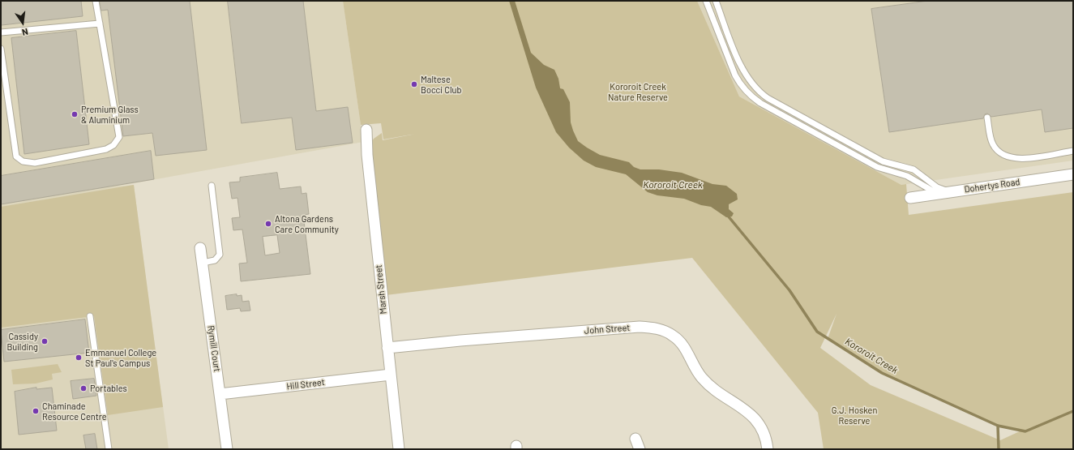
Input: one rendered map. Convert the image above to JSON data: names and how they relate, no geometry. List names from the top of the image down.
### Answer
{
  "streets": {
    "street": [
      "Dohertys Road",
      "Marsh Street",
      "John Street",
      "Rymill Court",
      "Hill Street"
    ]
  },
  "crossings": [
    ["Marsh Street", "John Street"],
    ["Marsh Street", "Hill Street"],
    ["Rymill Court", "Hill Street"]
  ],
  "water": ["Kororoit Creek"],
  "parks": ["Kororoit Creek Nature Reserve", "G.J. Hosken Reserve"],
  "places": [
    "Maltese Bocci Club",
    "Premium Glass & Aluminium",
    "Altona Gardens Care Community",
    "Cassidy Building",
    "Emmanuel College St Paul's Campus",
    "Portables",
    "Chaminade Resource Centre"
  ],
  "north": "bottom"
}
